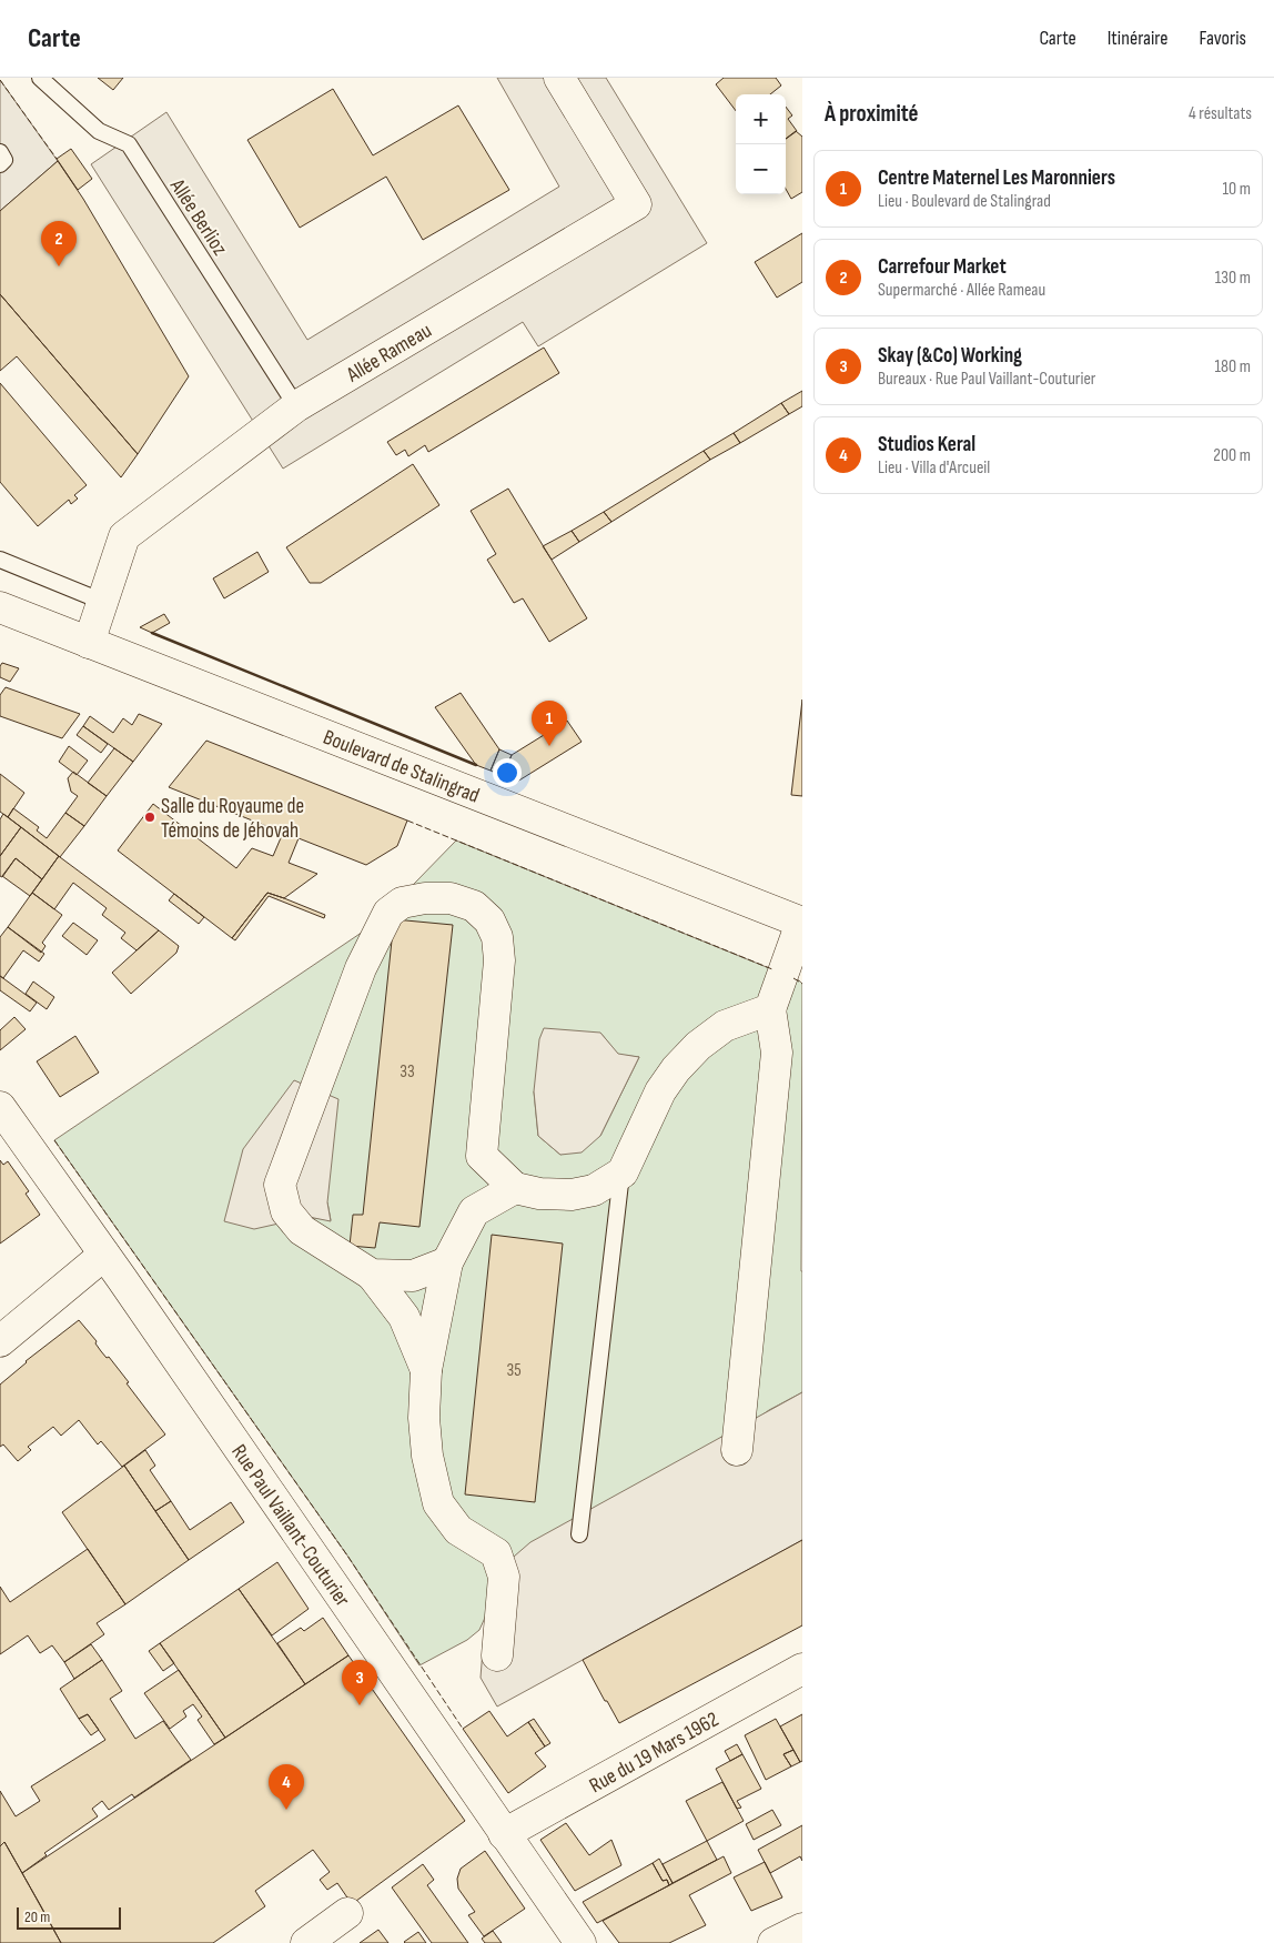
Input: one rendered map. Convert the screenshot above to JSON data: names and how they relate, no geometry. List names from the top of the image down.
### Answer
{
  "streets": {
    "street": [
      "Allée Rameau",
      "Boulevard de Stalingrad",
      "Rue Paul Vaillant-Couturier",
      "Rue du 19 Mars 1962"
    ],
    "lane": ["Allée Berlioz"]
  },
  "crossings": [
    ["Allée Berlioz", "Allée Rameau"],
    ["Allée Rameau", "Boulevard de Stalingrad"],
    ["Rue Paul Vaillant-Couturier", "Rue du 19 Mars 1962"]
  ],
  "places": ["Salle du Royaume de Témoins de Jéhovah"],
  "house_numbers": ["33", "35"],
  "scale_bar": "20 m",
  "page": {
    "header": "Carte",
    "nav": ["Carte", "Itinéraire", "Favoris"],
    "heading": ["À proximité", "4 résultats"],
    "map_buttons": ["+", "−"],
    "list": [
      {
        "mark": "1",
        "name": "Centre Maternel Les Maronniers",
        "note": "Lieu · Boulevard de Stalingrad",
        "value": "10 m"
      },
      {
        "mark": "2",
        "name": "Carrefour Market",
        "note": "Supermarché · Allée Rameau",
        "value": "130 m"
      },
      {
        "mark": "3",
        "name": "Skay (&Co) Working",
        "note": "Bureaux · Rue Paul Vaillant-Couturier",
        "value": "180 m"
      },
      {
        "mark": "4",
        "name": "Studios Keral",
        "note": "Lieu · Villa d'Arcueil",
        "value": "200 m"
      }
    ],
    "pins": [
      "2",
      "1",
      "3",
      "4"
    ],
    "scale": "20 m"
  }
}
